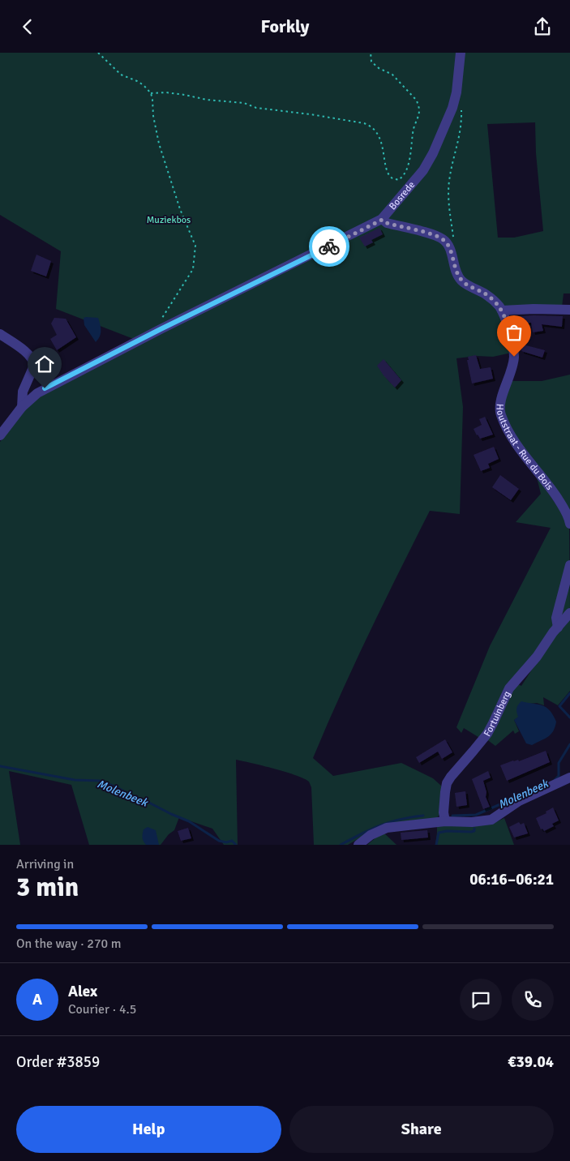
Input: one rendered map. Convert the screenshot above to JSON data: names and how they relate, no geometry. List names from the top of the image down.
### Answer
{
  "streets": {
    "street": ["Bosrede", "Houtstraat - Rue du Bois", "Fortuinberg"]
  },
  "crossings": [
    ["Bosrede", "Houtstraat - Rue du Bois"]
  ],
  "water": ["Molenbeek"],
  "parks": ["Muziekbos"],
  "page": {
    "header": "Forkly",
    "heading": ["3 min", "Arriving in", "06:16–06:21"],
    "panel": [
      "Alex",
      "Courier · 4.5",
      "Order #3859",
      "€39.04"
    ],
    "bar": "On the way · 270 m",
    "round": "A",
    "buttons": ["Help", "Share"]
  }
}
